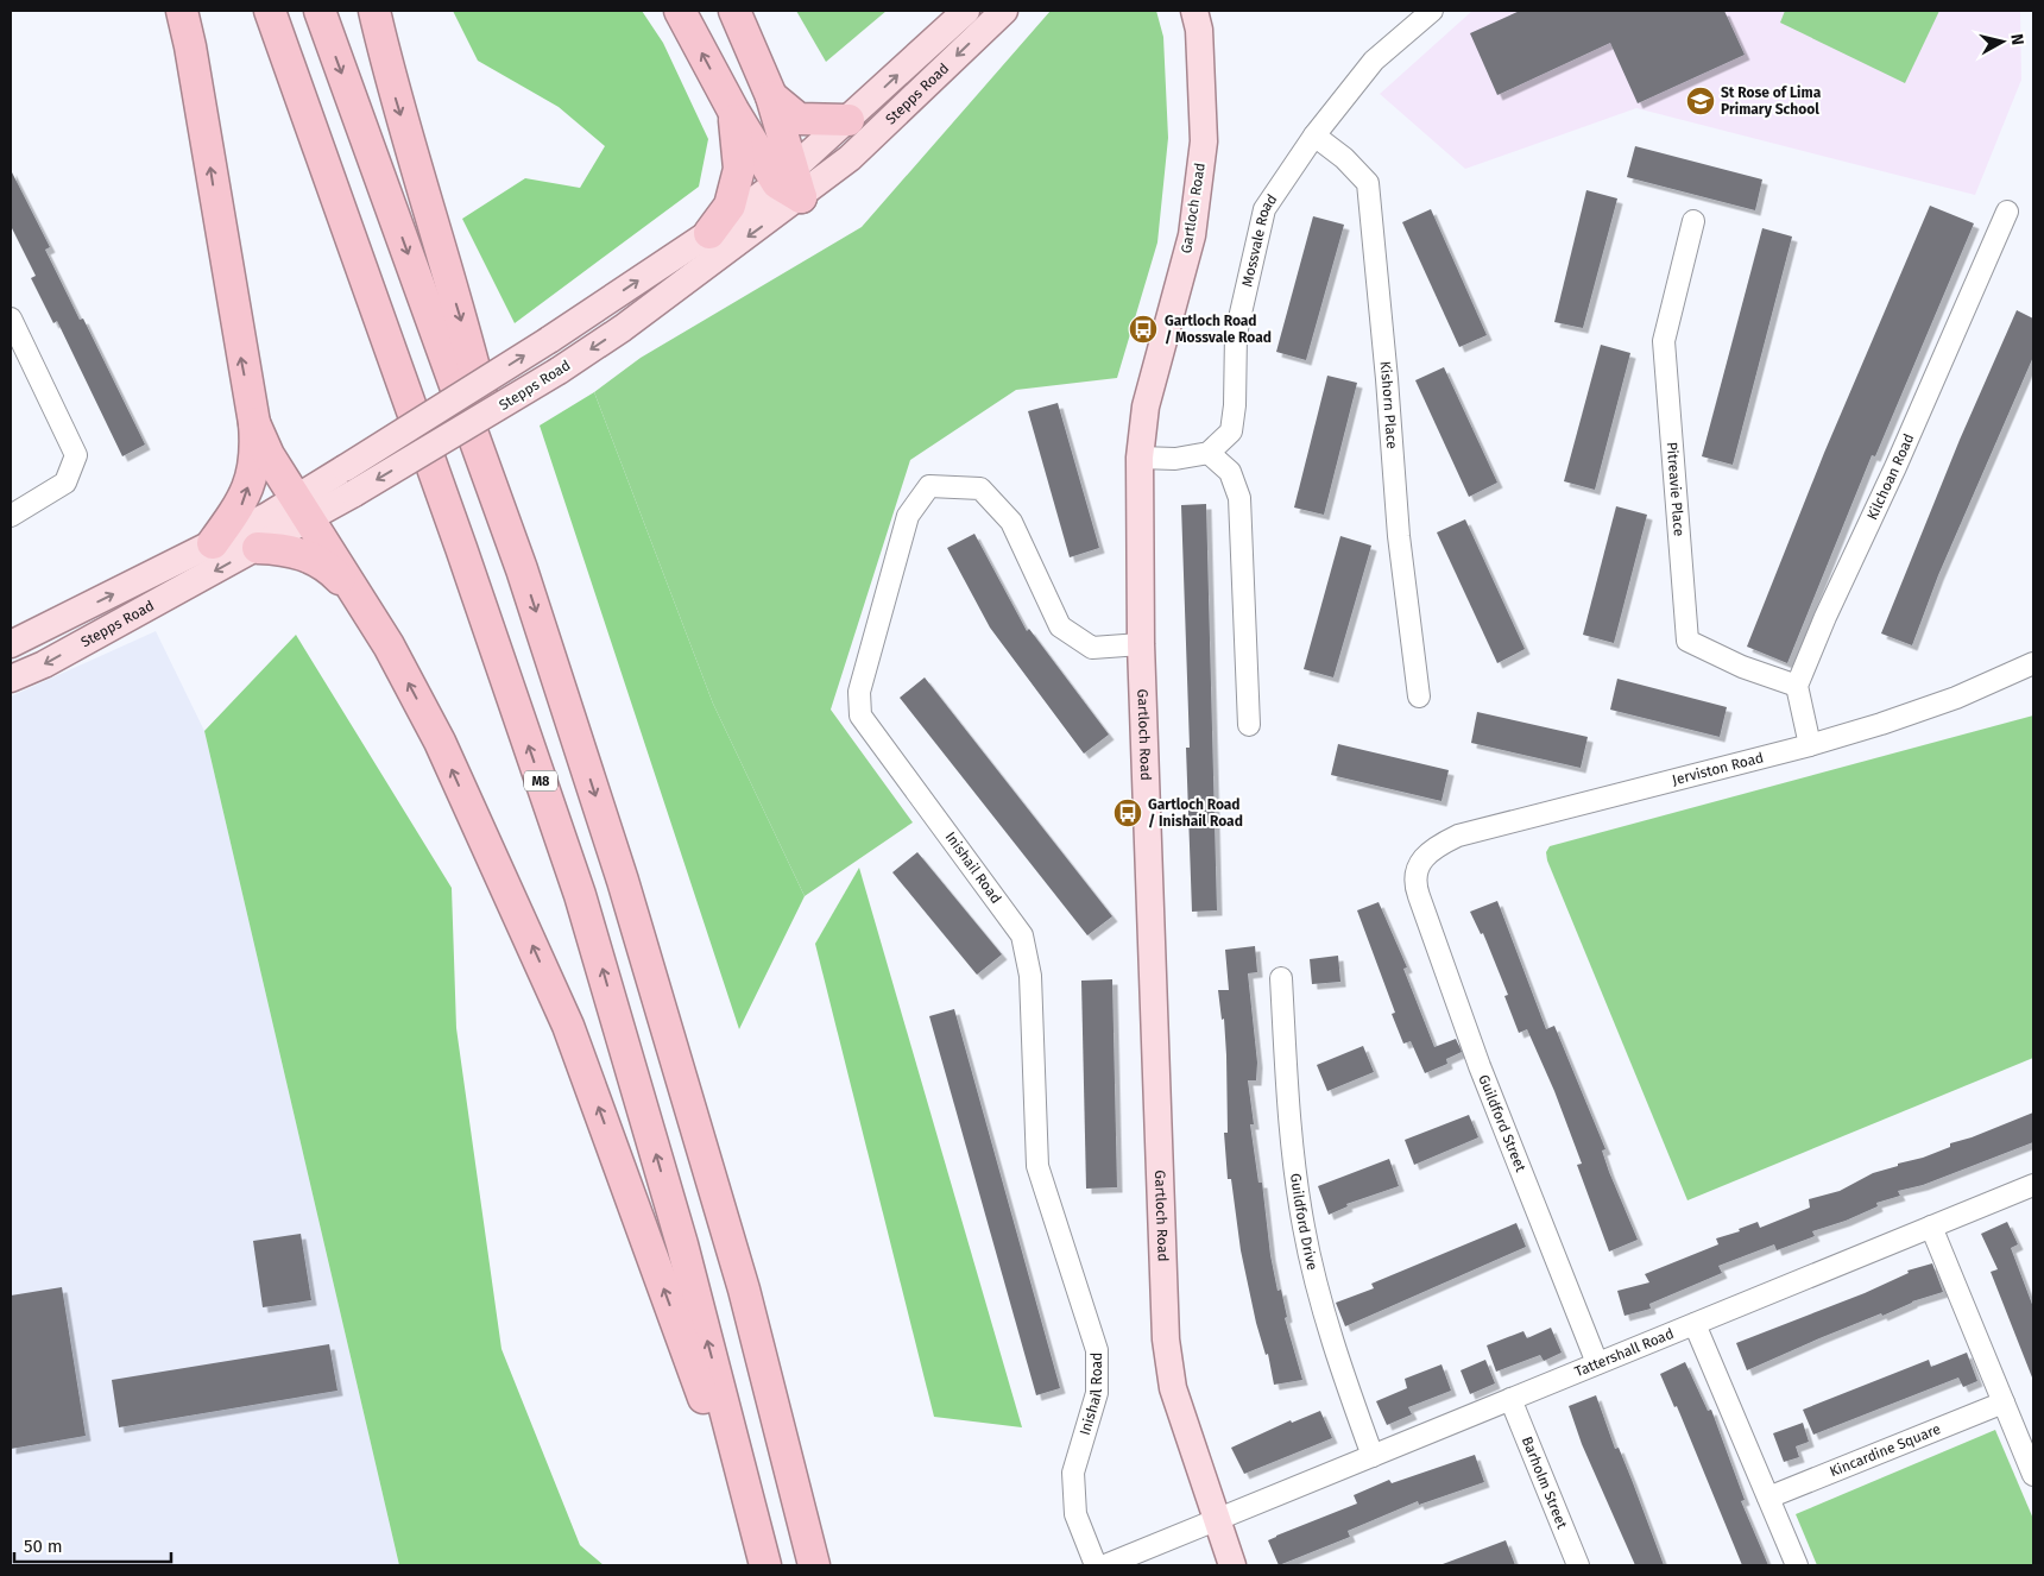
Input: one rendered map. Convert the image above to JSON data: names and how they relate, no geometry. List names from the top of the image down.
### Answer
{
  "streets": {
    "highway": ["M8"],
    "main road": ["Stepps Road", "Gartloch Road"],
    "street": [
      "Mossvale Road",
      "Kishorn Place",
      "Kilchoan Road",
      "Pitreavie Place",
      "Jerviston Road",
      "Inishail Road",
      "Guildford Street",
      "Guildford Drive",
      "Tattershall Road",
      "Kincardine Square",
      "Barholm Street"
    ]
  },
  "crossings": [
    ["Gartloch Road", "Inishail Road"],
    ["Gartloch Road", "Tattershall Road"],
    ["Mossvale Road", "Kishorn Place"],
    ["Kilchoan Road", "Pitreavie Place"],
    ["Jerviston Road", "Guildford Street"],
    ["Guildford Street", "Tattershall Road"],
    ["Guildford Drive", "Tattershall Road"],
    ["Tattershall Road", "Barholm Street"]
  ],
  "places": {
    "school or university": ["St Rose of Lima Primary School"],
    "bus stop": ["Gartloch Road / Mossvale Road", "Gartloch Road / Inishail Road"]
  },
  "scale_bar": "50 m",
  "north": "right"
}
